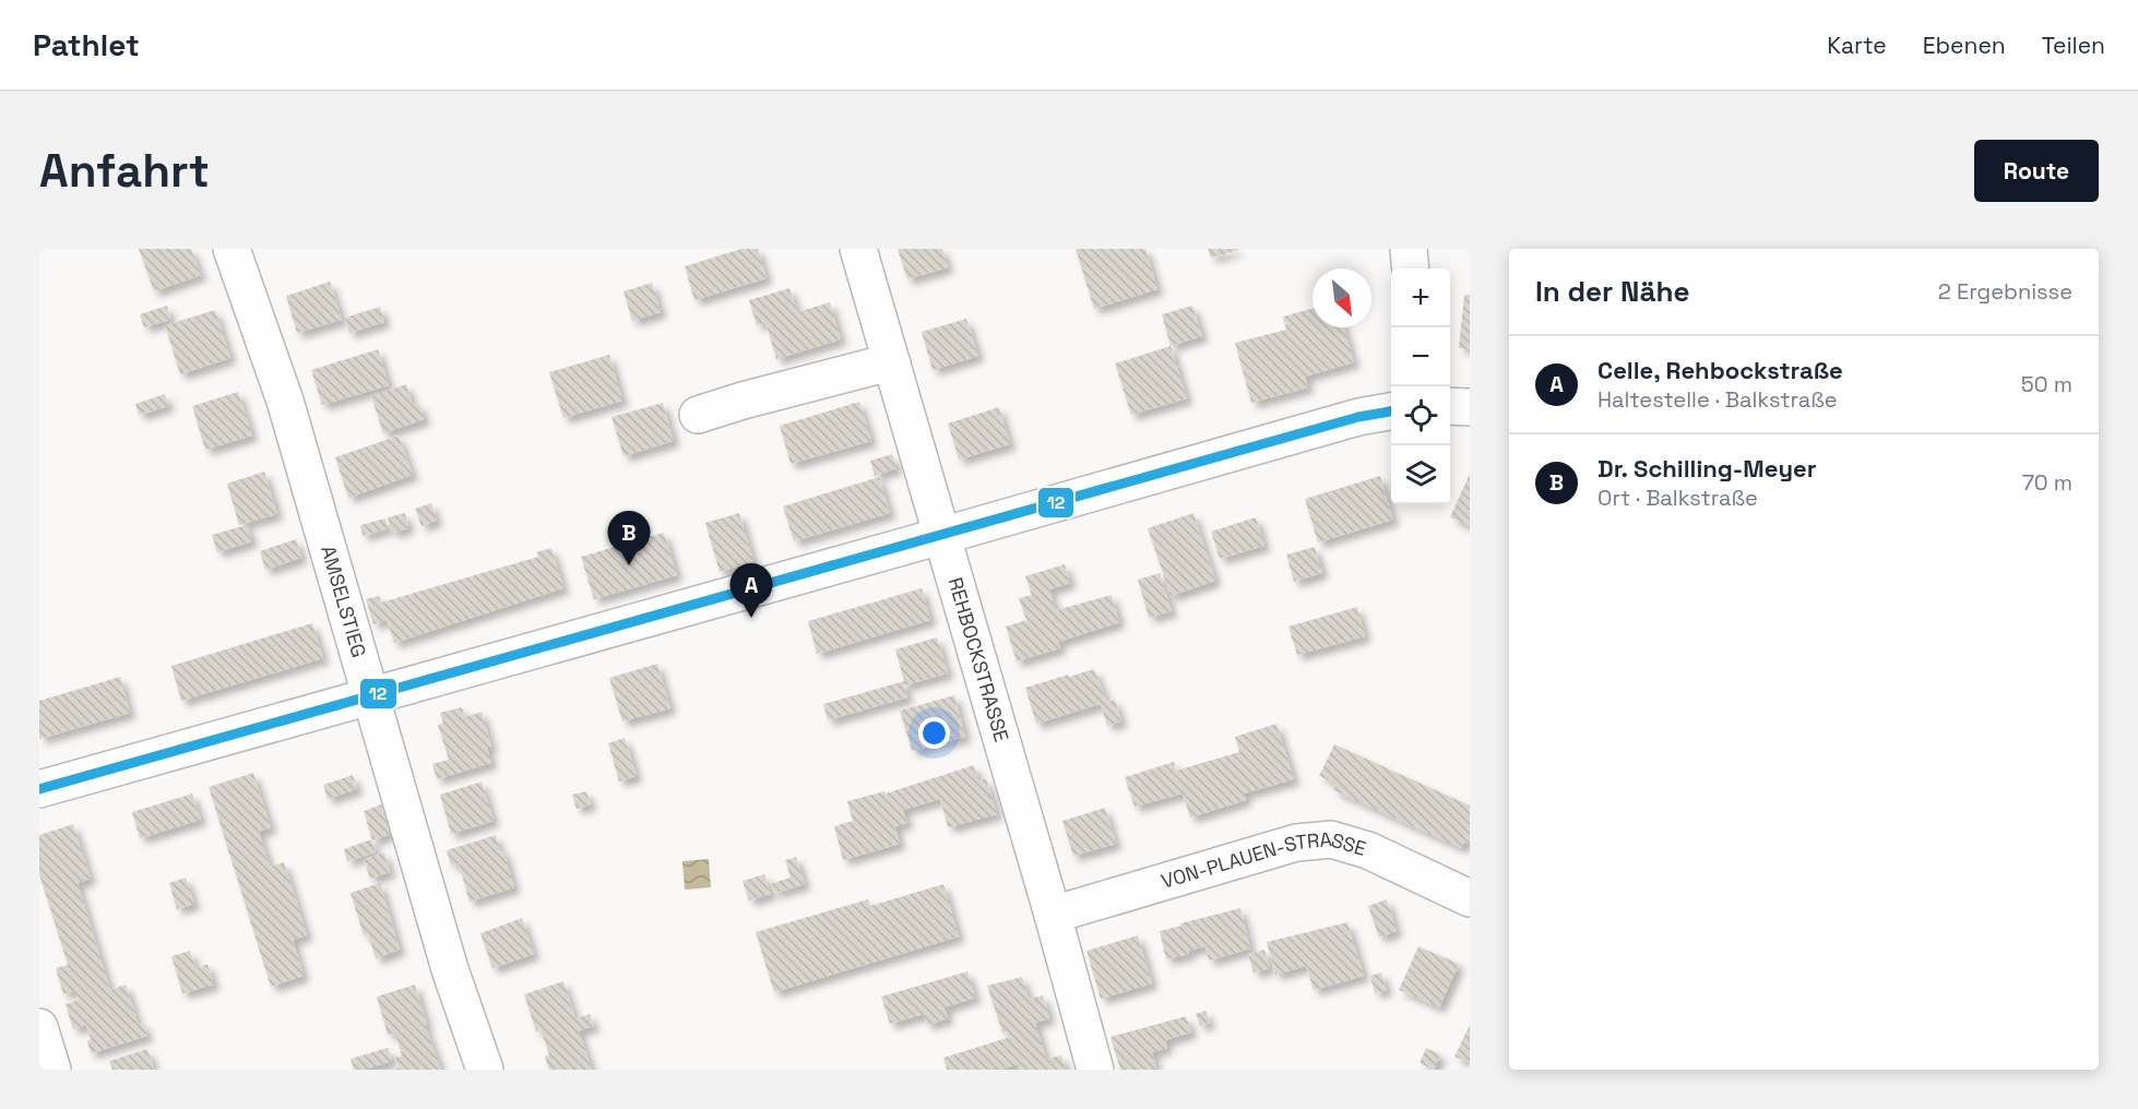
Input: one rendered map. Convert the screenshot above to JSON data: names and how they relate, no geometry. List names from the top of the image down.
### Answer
{
  "streets": {
    "street": ["AMSELSTIEG", "REHBOCKSTRASSE", "VON-PLAUEN-STRASSE"]
  },
  "crossings": [
    ["REHBOCKSTRASSE", "VON-PLAUEN-STRASSE"]
  ],
  "lines": ["transit line 12"],
  "north": "bottom right",
  "page": {
    "header": "Pathlet",
    "nav": ["Karte", "Ebenen", "Teilen"],
    "buttons": "Route",
    "title": "Anfahrt",
    "heading": ["In der Nähe", "2 Ergebnisse"],
    "map_buttons": ["+", "−"],
    "list": [
      {
        "mark": "A",
        "name": "Celle, Rehbockstraße",
        "note": "Haltestelle · Balkstraße",
        "value": "50 m"
      },
      {
        "mark": "B",
        "name": "Dr. Schilling-Meyer",
        "note": "Ort · Balkstraße",
        "value": "70 m"
      }
    ],
    "pins": ["B", "A"]
  }
}
